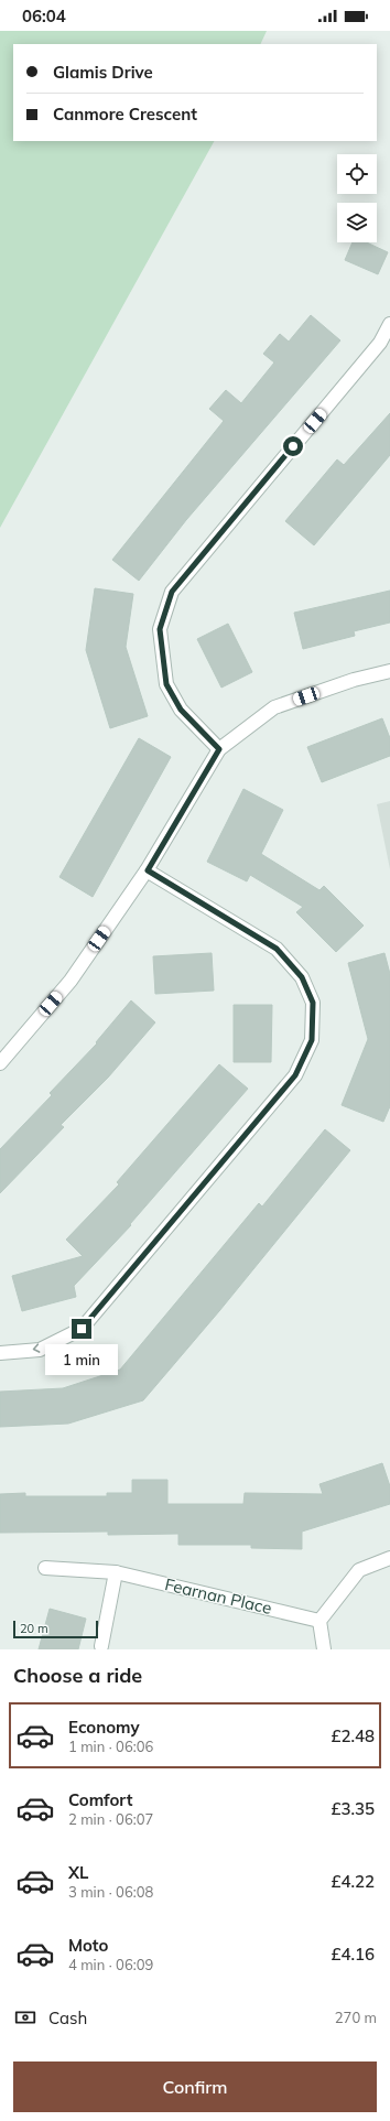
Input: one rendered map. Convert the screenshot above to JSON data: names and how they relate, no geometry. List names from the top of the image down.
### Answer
{
  "streets": {
    "street": ["Fearnan Place"]
  },
  "scale_bar": "20 m",
  "page": {
    "status": "06:04",
    "banner": ["Glamis Drive", "Canmore Crescent"],
    "bubble": "1 min",
    "scale": "20 m",
    "heading": "Choose a ride",
    "list": [
      {
        "name": "Economy",
        "note": "1 min · 06:06",
        "value": "£2.48"
      },
      {
        "name": "Comfort",
        "note": "2 min · 06:07",
        "value": "£3.35"
      },
      {
        "name": "XL",
        "note": "3 min · 06:08",
        "value": "£4.22"
      },
      {
        "name": "Moto",
        "note": "4 min · 06:09",
        "value": "£4.16"
      }
    ],
    "pay": ["Cash", "270 m"],
    "buttons": "Confirm"
  }
}
